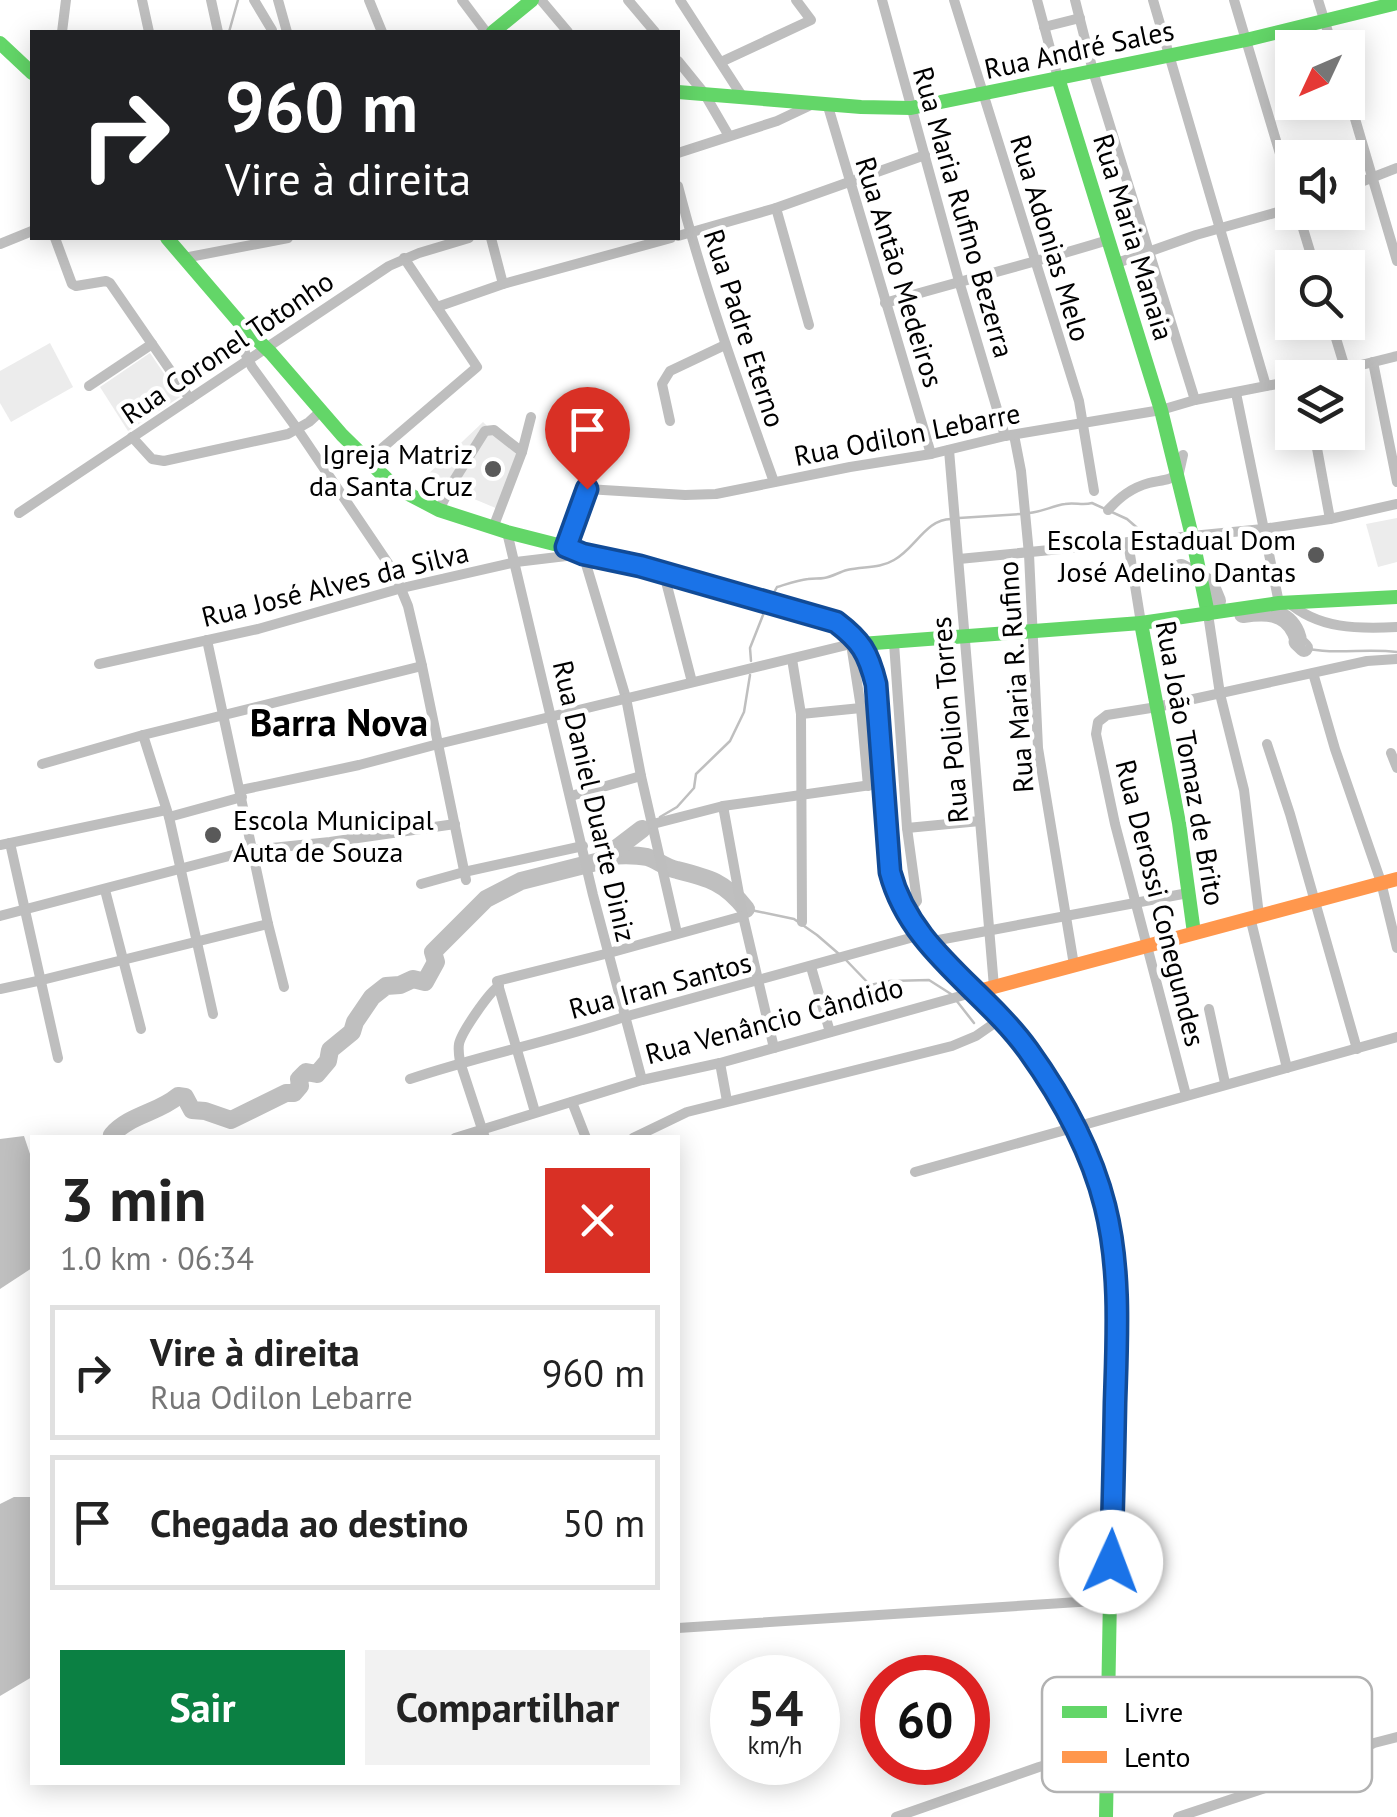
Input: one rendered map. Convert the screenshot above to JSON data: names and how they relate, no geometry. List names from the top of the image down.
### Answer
{
  "streets": {
    "street": [
      "Rua André Sales",
      "Rua Maria Rufino Bezerra",
      "Rua Maria Manaia",
      "Rua Adonias Melo",
      "Rua Antão Medeiros",
      "Rua Padre Eterno",
      "Rua Coronel Totonho",
      "Rua Odilon Lebarre",
      "Rua José Alves da Silva",
      "Rua Maria R. Rufino",
      "Rua Polion Torres",
      "Rua João Tomaz de Brito",
      "Rua Daniel Duarte Diniz",
      "Rua Derossi Conegundes",
      "Rua Iran Santos",
      "Rua Venâncio Cândido"
    ]
  },
  "crossings": [
    ["Rua André Sales", "Rua Maria Rufino Bezerra"],
    ["Rua André Sales", "Rua Maria Manaia"],
    ["Rua André Sales", "Rua Adonias Melo"],
    ["Rua André Sales", "Rua Antão Medeiros"],
    ["Rua Maria Rufino Bezerra", "Rua Odilon Lebarre"],
    ["Rua Maria Rufino Bezerra", "Rua Maria R. Rufino"],
    ["Rua Maria Manaia", "Rua Odilon Lebarre"],
    ["Rua Adonias Melo", "Rua Odilon Lebarre"],
    ["Rua Antão Medeiros", "Rua Odilon Lebarre"],
    ["Rua Padre Eterno", "Rua Odilon Lebarre"],
    ["Rua Odilon Lebarre", "Rua Maria R. Rufino"],
    ["Rua Odilon Lebarre", "Rua Polion Torres"],
    ["Rua José Alves da Silva", "Rua Daniel Duarte Diniz"],
    ["Rua Maria R. Rufino", "Rua Iran Santos"],
    ["Rua Maria R. Rufino", "Rua Venâncio Cândido"],
    ["Rua Polion Torres", "Rua Iran Santos"],
    ["Rua Polion Torres", "Rua Venâncio Cândido"],
    ["Rua João Tomaz de Brito", "Rua Derossi Conegundes"],
    ["Rua João Tomaz de Brito", "Rua Iran Santos"],
    ["Rua João Tomaz de Brito", "Rua Venâncio Cândido"],
    ["Rua Daniel Duarte Diniz", "Rua Iran Santos"],
    ["Rua Daniel Duarte Diniz", "Rua Venâncio Cândido"],
    ["Rua Derossi Conegundes", "Rua Iran Santos"],
    ["Rua Derossi Conegundes", "Rua Venâncio Cândido"]
  ],
  "districts": ["Barra Nova"],
  "places": ["Igreja Matriz da Santa Cruz", "Escola Estadual Dom José Adelino Dantas", "Escola Municipal Auta de Souza"],
  "legend": ["Livre", "Lento"],
  "north": "bottom left",
  "page": {
    "turn": ["960 m", "Vire à direita"],
    "heading": ["3 min", "1.0 km · 06:34"],
    "list": [
      {
        "name": "Vire à direita",
        "note": "Rua Odilon Lebarre",
        "value": "960 m"
      },
      {
        "name": "Chegada ao destino",
        "value": "50 m"
      }
    ],
    "buttons": ["Sair", "Compartilhar"],
    "speed": "54 km/h",
    "limit": "60"
  }
}
